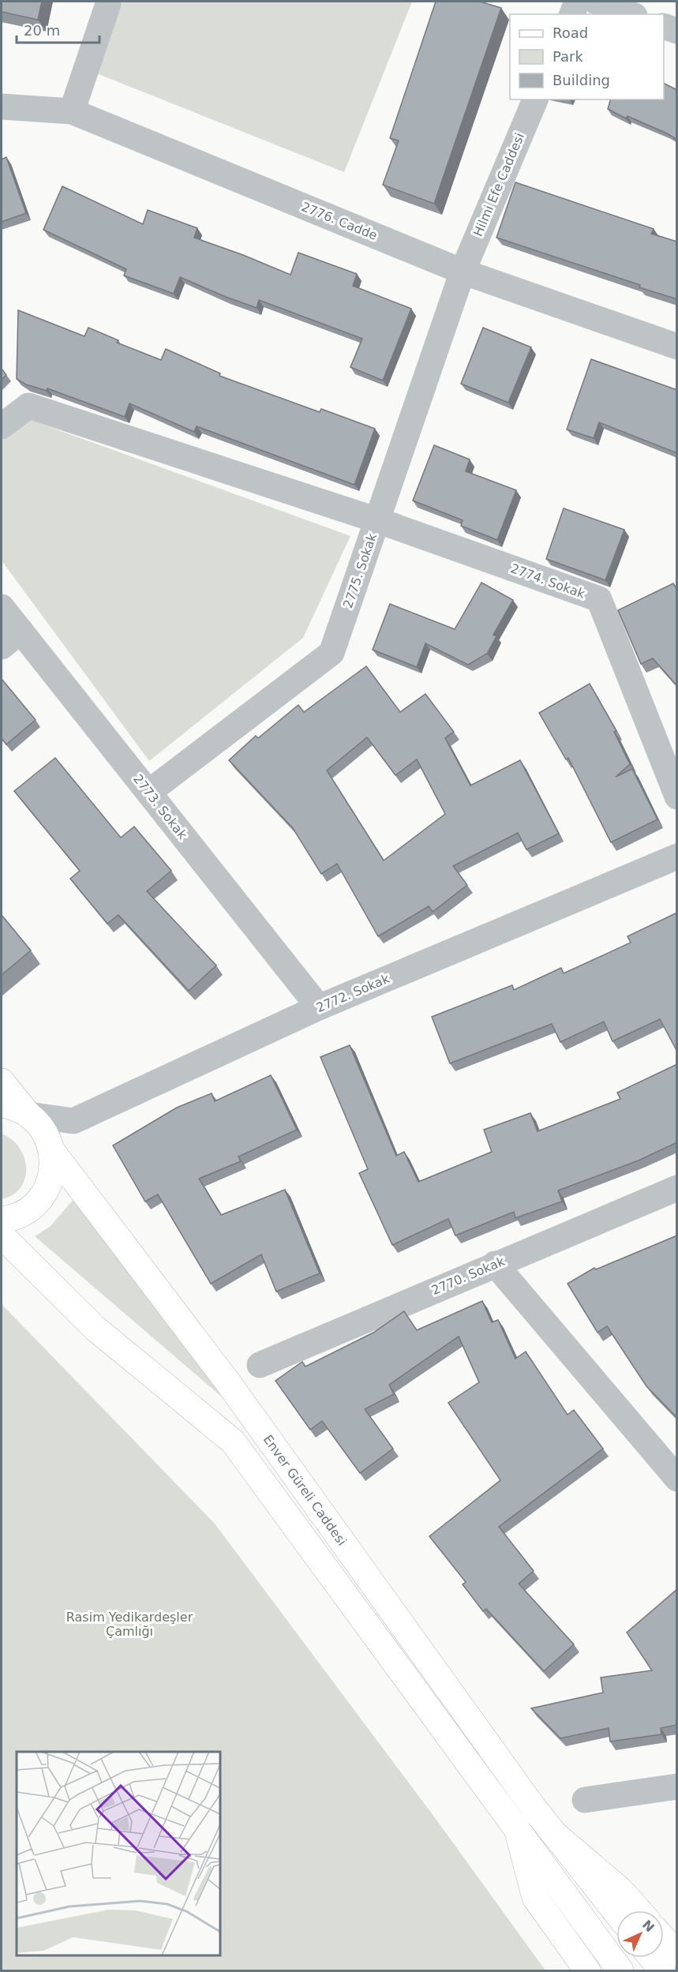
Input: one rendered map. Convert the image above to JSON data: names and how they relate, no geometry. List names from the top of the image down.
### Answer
{
  "streets": {
    "main road": ["Enver Güreli Caddesi"],
    "street": [
      "Hilmi Efe Caddesi",
      "2776. Cadde",
      "2775. Sokak",
      "2774. Sokak",
      "2773. Sokak",
      "2772. Sokak",
      "2770. Sokak"
    ]
  },
  "crossings": [
    ["Hilmi Efe Caddesi", "2776. Cadde"],
    ["Hilmi Efe Caddesi", "2775. Sokak"],
    ["2776. Cadde", "2775. Sokak"],
    ["2775. Sokak", "2774. Sokak"],
    ["2775. Sokak", "2773. Sokak"],
    ["2773. Sokak", "2772. Sokak"]
  ],
  "parks": ["Rasim Yedikardeşler Çamlığı"],
  "legend": ["Road", "Park", "Building"],
  "scale_bar": "20 m",
  "north": "top right"
}
